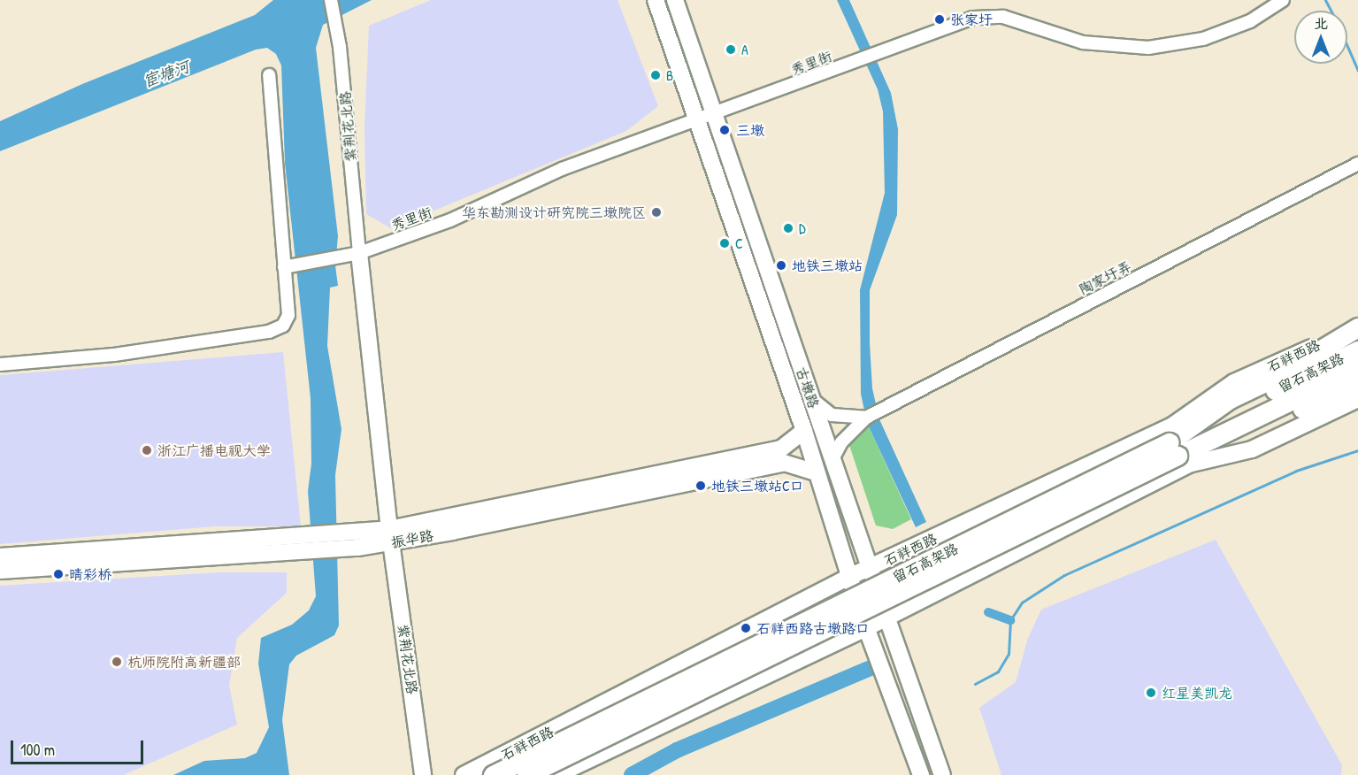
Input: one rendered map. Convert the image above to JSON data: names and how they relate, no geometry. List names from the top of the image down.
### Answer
{
  "streets": {
    "highway": ["留石高架路"],
    "main road": [
      "紫荆花北路",
      "石祥西路",
      "古墩路",
      "振华路"
    ],
    "street": ["秀里街", "陶家圩弄"]
  },
  "crossings": [
    ["秀里街", "紫荆花北路"],
    ["秀里街", "古墩路"],
    ["紫荆花北路", "振华路"],
    ["陶家圩弄", "古墩路"],
    ["石祥西路", "古墩路"],
    ["古墩路", "振华路"]
  ],
  "water": ["宦塘河"],
  "places": [
    "张家圩",
    "A",
    "B",
    "三墩",
    "华东勘测设计研究院三墩院区",
    "D",
    "C",
    "地铁三墩站",
    "浙江广播电视大学",
    "地铁三墩站C口",
    "晴彩桥",
    "石祥西路古墩路口",
    "杭师院附高新疆部",
    "红星美凯龙"
  ],
  "scale_bar": "100 m",
  "north": "top"
}
